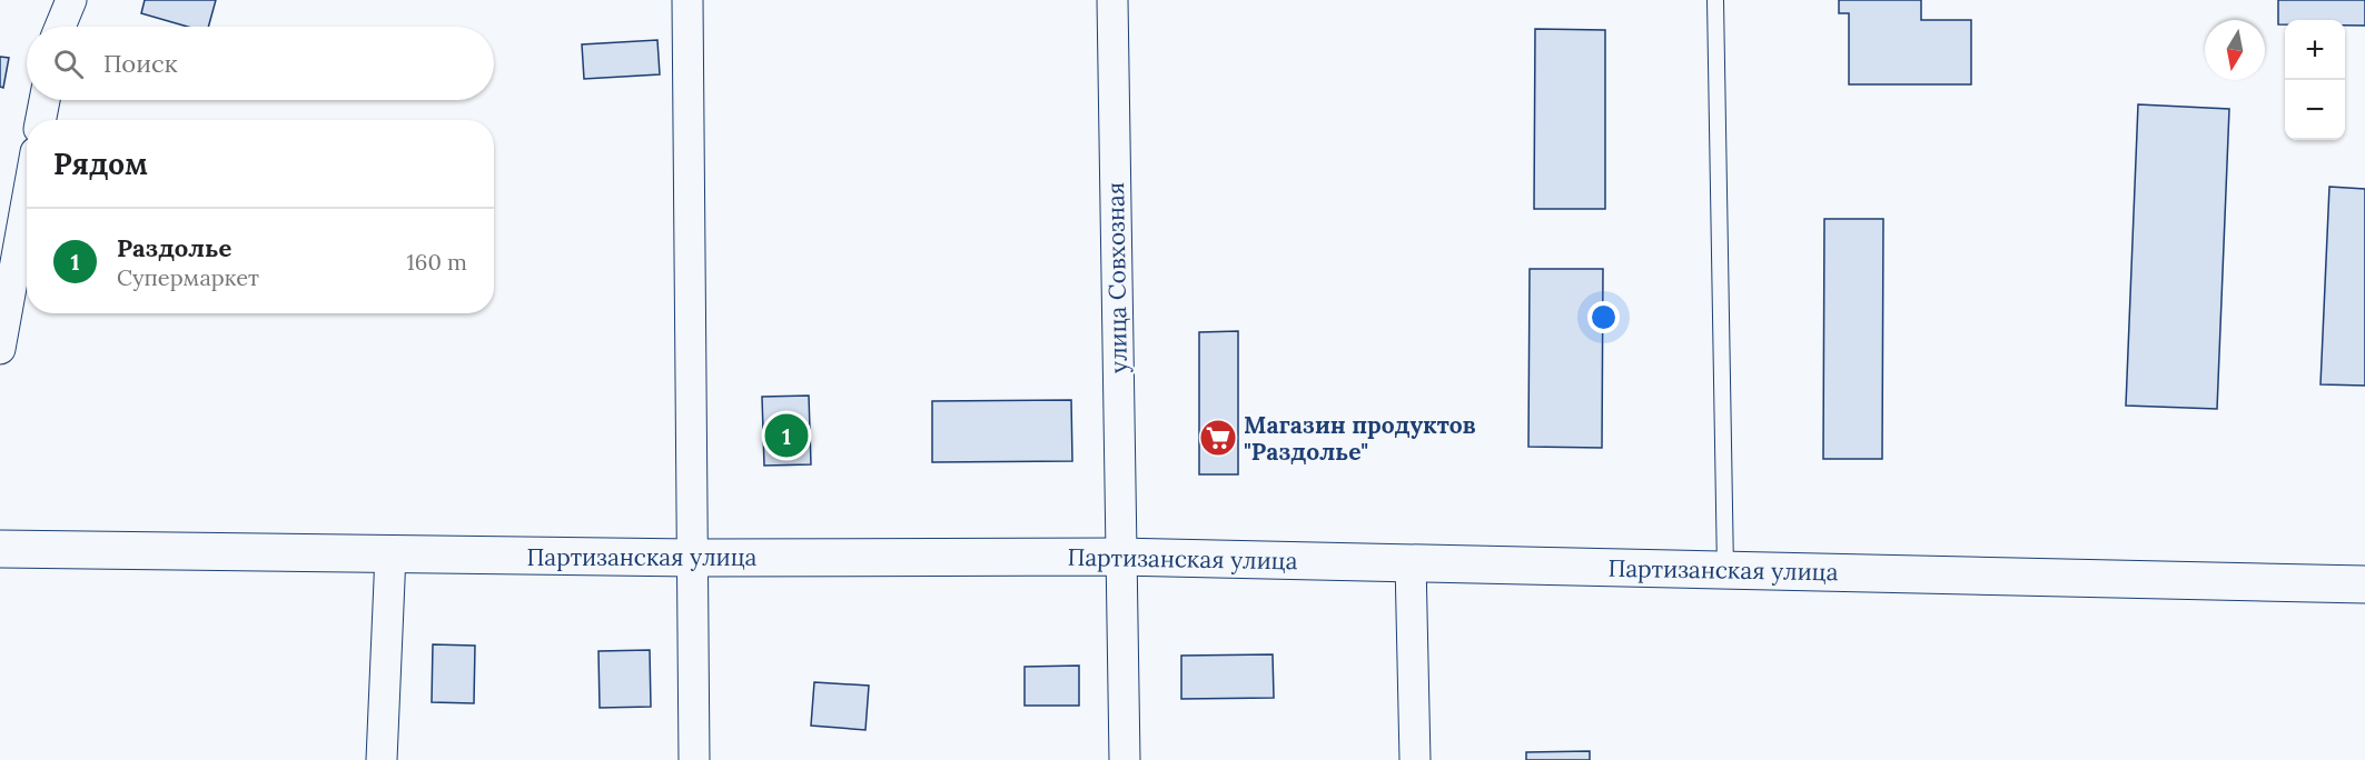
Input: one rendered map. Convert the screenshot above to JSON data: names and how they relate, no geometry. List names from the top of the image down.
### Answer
{
  "streets": {
    "street": ["улица Совхозная", "Партизанская улица"]
  },
  "crossings": [
    ["улица Совхозная", "Партизанская улица"]
  ],
  "places": {
    "supermarket": ["Магазин продуктов \"Раздолье\""]
  },
  "north": "bottom",
  "page": {
    "map_buttons": ["+", "−"],
    "search": "Поиск",
    "heading": "Рядом",
    "list": [
      {
        "mark": "1",
        "name": "Раздолье",
        "note": "Супермаркет",
        "value": "160 m"
      }
    ],
    "pins": "1"
  }
}
